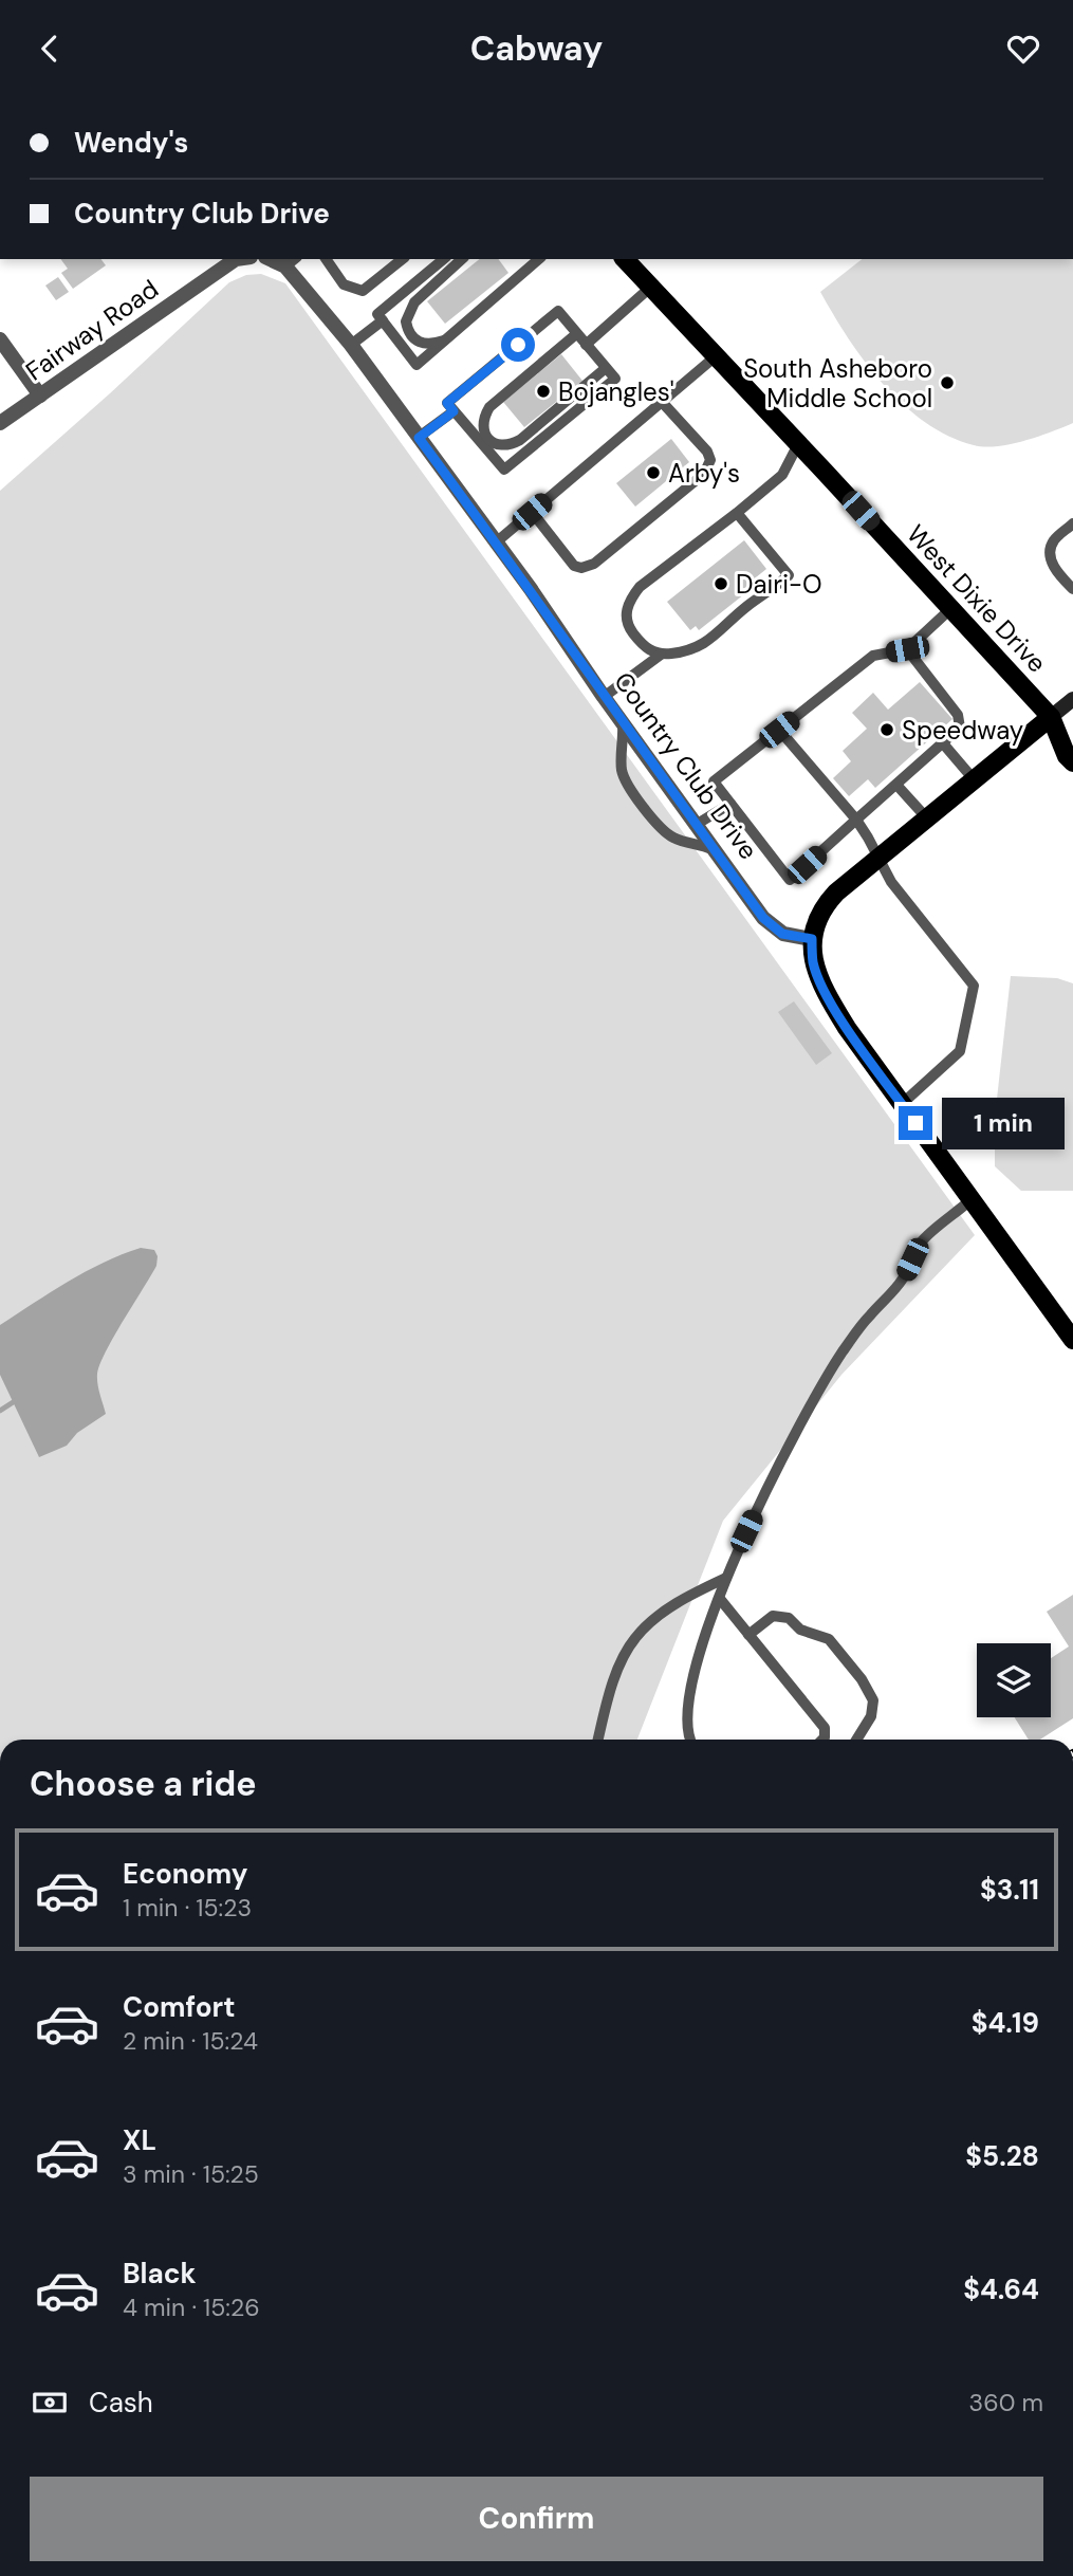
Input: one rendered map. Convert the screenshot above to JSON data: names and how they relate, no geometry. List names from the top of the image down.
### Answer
{
  "streets": {
    "main road": ["West Dixie Drive"],
    "street": ["Fairway Road", "Country Club Drive"]
  },
  "places": [
    "South Asheboro Middle School",
    "Bojangles'",
    "Arby's",
    "Dairi-O",
    "Speedway"
  ],
  "page": {
    "header": "Cabway",
    "banner": ["Wendy's", "Country Club Drive"],
    "bubble": "1 min",
    "heading": "Choose a ride",
    "list": [
      {
        "name": "Economy",
        "note": "1 min · 15:23",
        "value": "$3.11"
      },
      {
        "name": "Comfort",
        "note": "2 min · 15:24",
        "value": "$4.19"
      },
      {
        "name": "XL",
        "note": "3 min · 15:25",
        "value": "$5.28"
      },
      {
        "name": "Black",
        "note": "4 min · 15:26",
        "value": "$4.64"
      }
    ],
    "pay": ["Cash", "360 m"],
    "buttons": "Confirm"
  }
}
